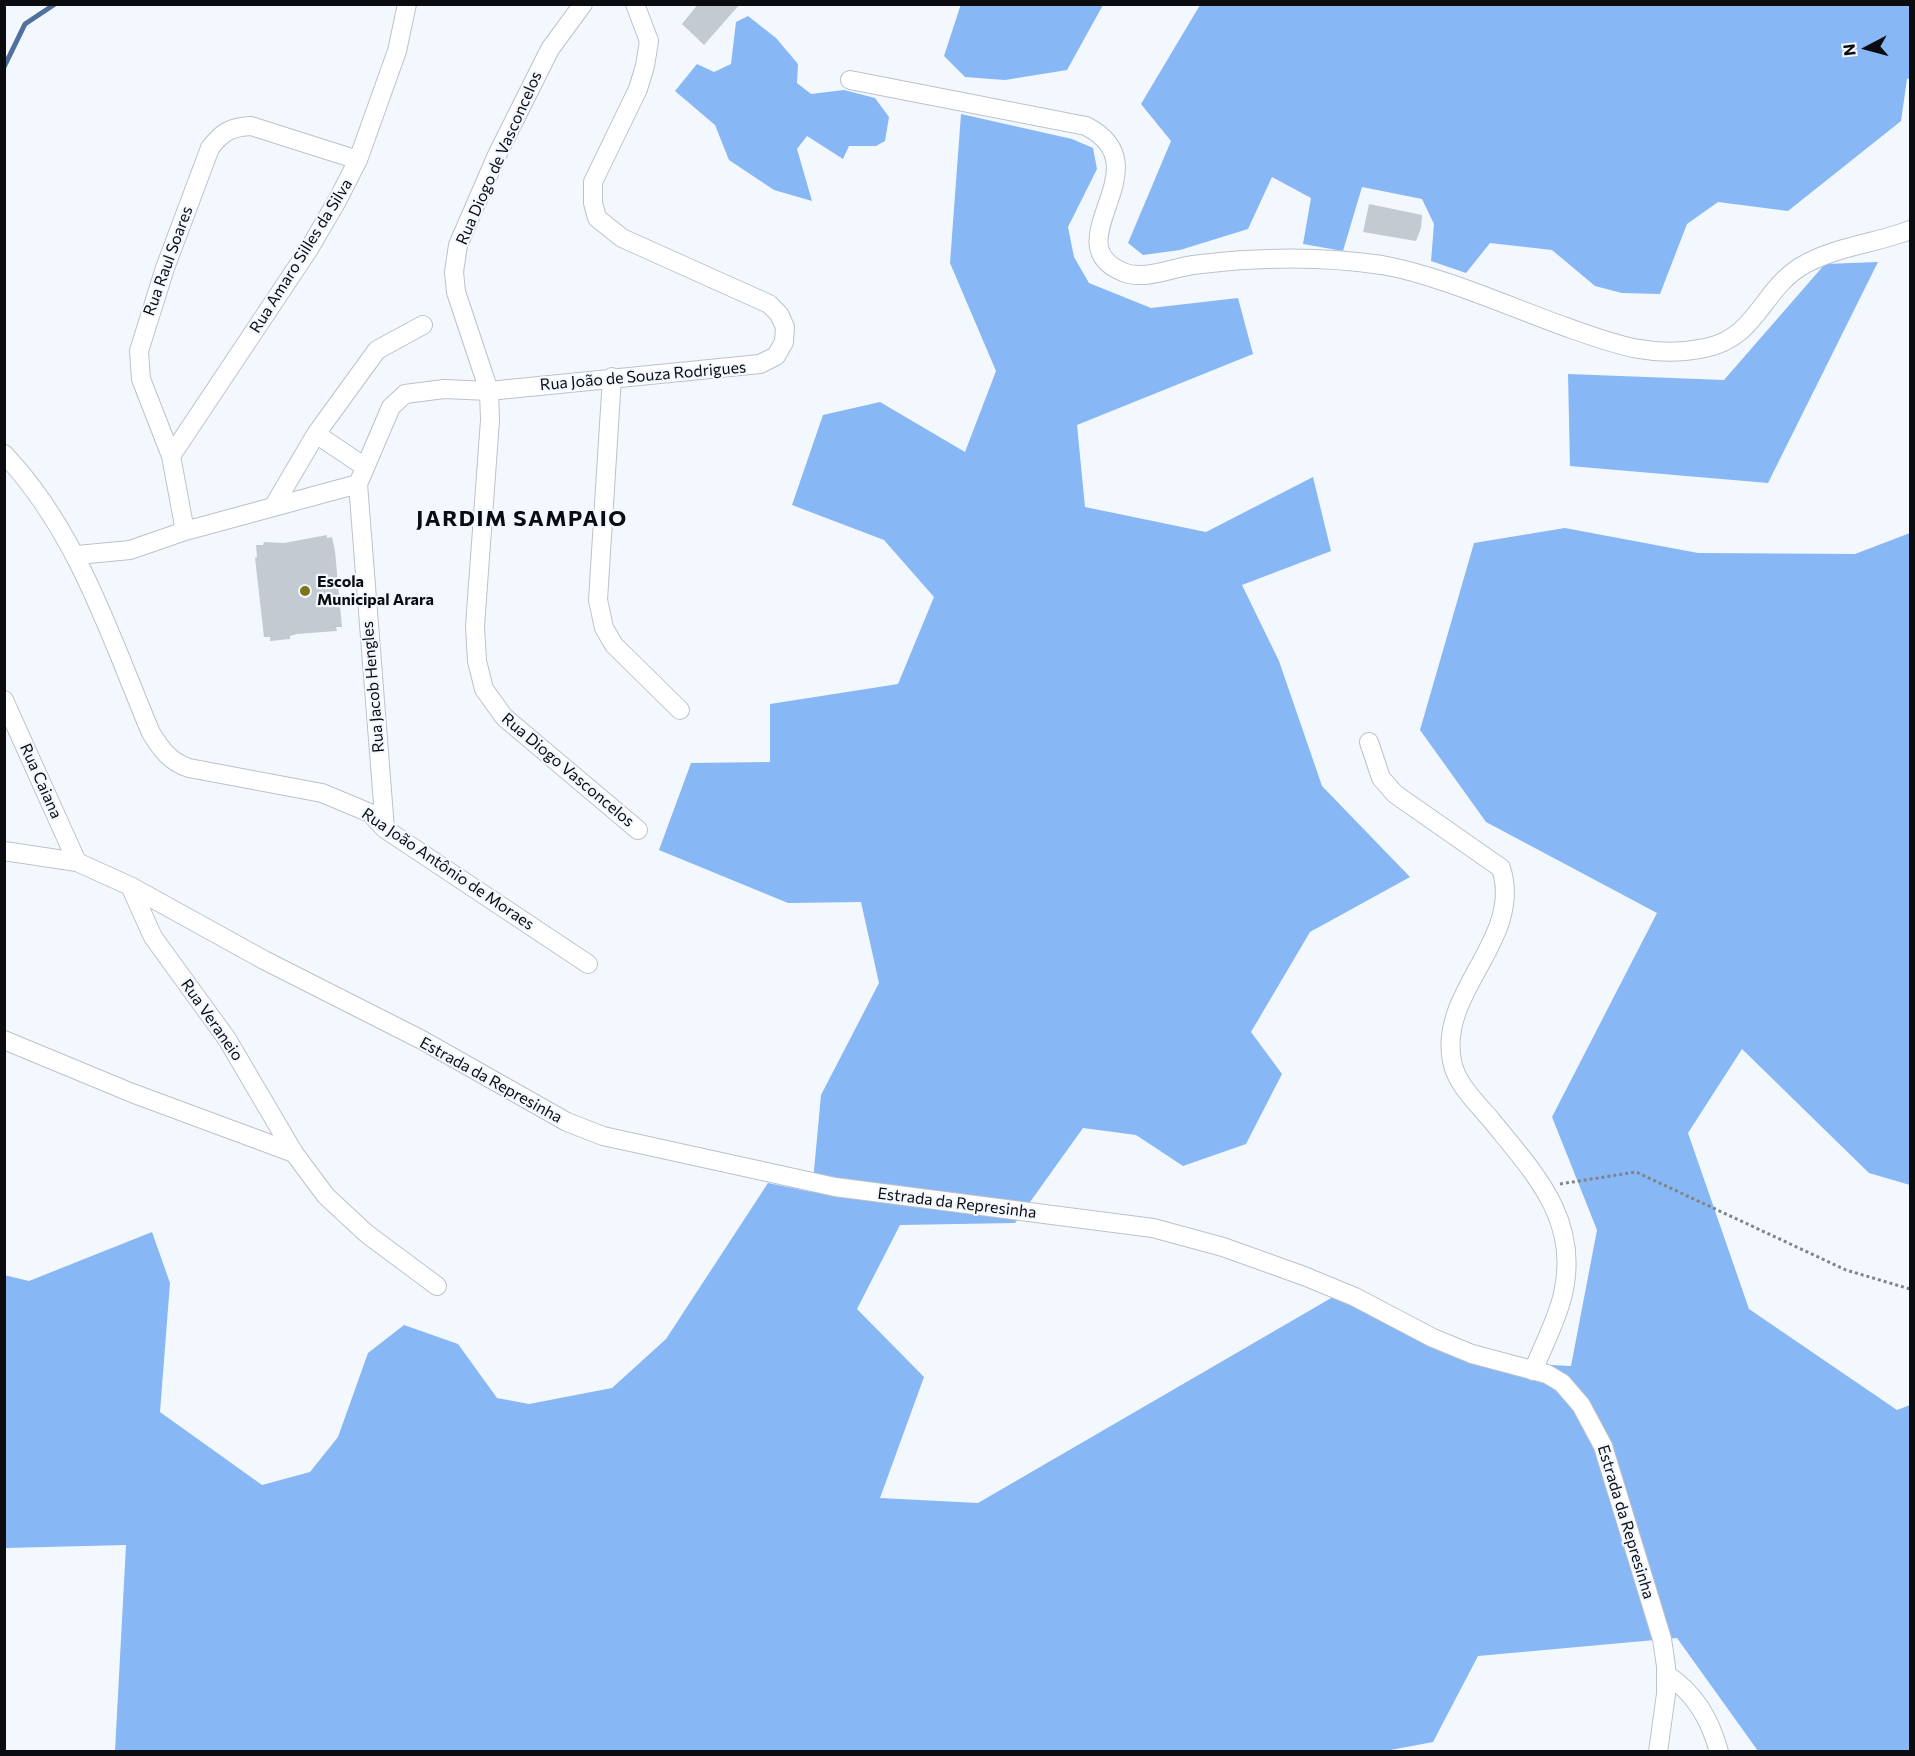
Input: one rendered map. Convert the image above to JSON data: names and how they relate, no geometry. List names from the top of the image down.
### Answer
{
  "streets": {
    "street": [
      "Rua Diogo de Vasconcelos",
      "Rua Amaro Silles da Silva",
      "Rua Raul Soares",
      "Rua João de Souza Rodrigues",
      "Rua Jacob Hengles",
      "Rua Diogo Vasconcelos",
      "Rua Caiana",
      "Rua João Antônio de Moraes",
      "Rua Veraneio",
      "Estrada da Represinha"
    ]
  },
  "crossings": [
    ["Rua Diogo de Vasconcelos", "Rua João de Souza Rodrigues"],
    ["Rua Diogo de Vasconcelos", "Rua Diogo Vasconcelos"],
    ["Rua Amaro Silles da Silva", "Rua Raul Soares"],
    ["Rua João de Souza Rodrigues", "Rua Jacob Hengles"],
    ["Rua João de Souza Rodrigues", "Rua Diogo Vasconcelos"],
    ["Rua Jacob Hengles", "Rua João Antônio de Moraes"],
    ["Rua Caiana", "Estrada da Represinha"],
    ["Rua Veraneio", "Estrada da Represinha"]
  ],
  "districts": ["JARDIM SAMPAIO"],
  "places": ["Escola Municipal Arara"],
  "north": "left"
}
